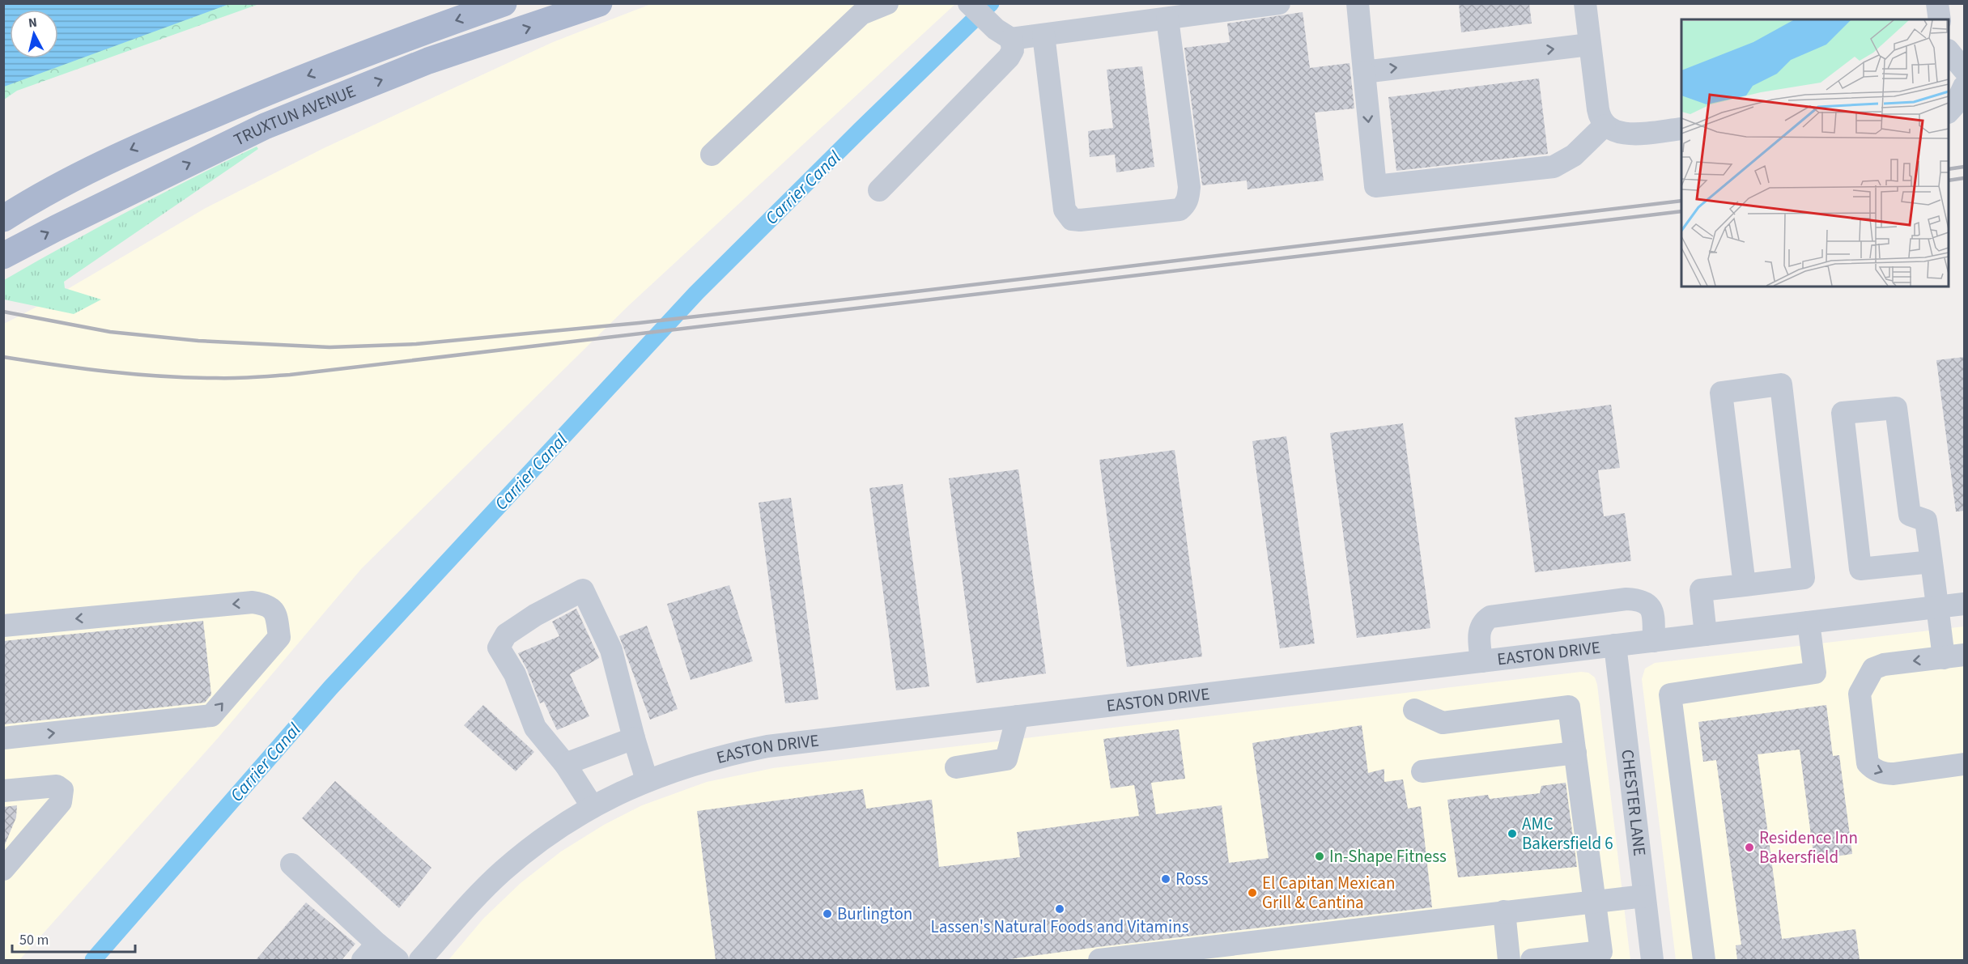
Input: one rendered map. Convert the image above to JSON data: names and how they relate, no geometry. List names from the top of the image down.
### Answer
{
  "streets": {
    "main road": ["TRUXTUN AVENUE"],
    "street": ["EASTON DRIVE", "CHESTER LANE"]
  },
  "crossings": [
    ["EASTON DRIVE", "CHESTER LANE"]
  ],
  "water": ["Carrier Canal"],
  "places": [
    "AMC Bakersfield 6",
    "Residence Inn Bakersfield",
    "In-Shape Fitness",
    "Ross",
    "El Capitan Mexican Grill & Cantina",
    "Lassen's Natural Foods and Vitamins",
    "Burlington"
  ],
  "scale_bar": "50 m",
  "north": "top"
}
